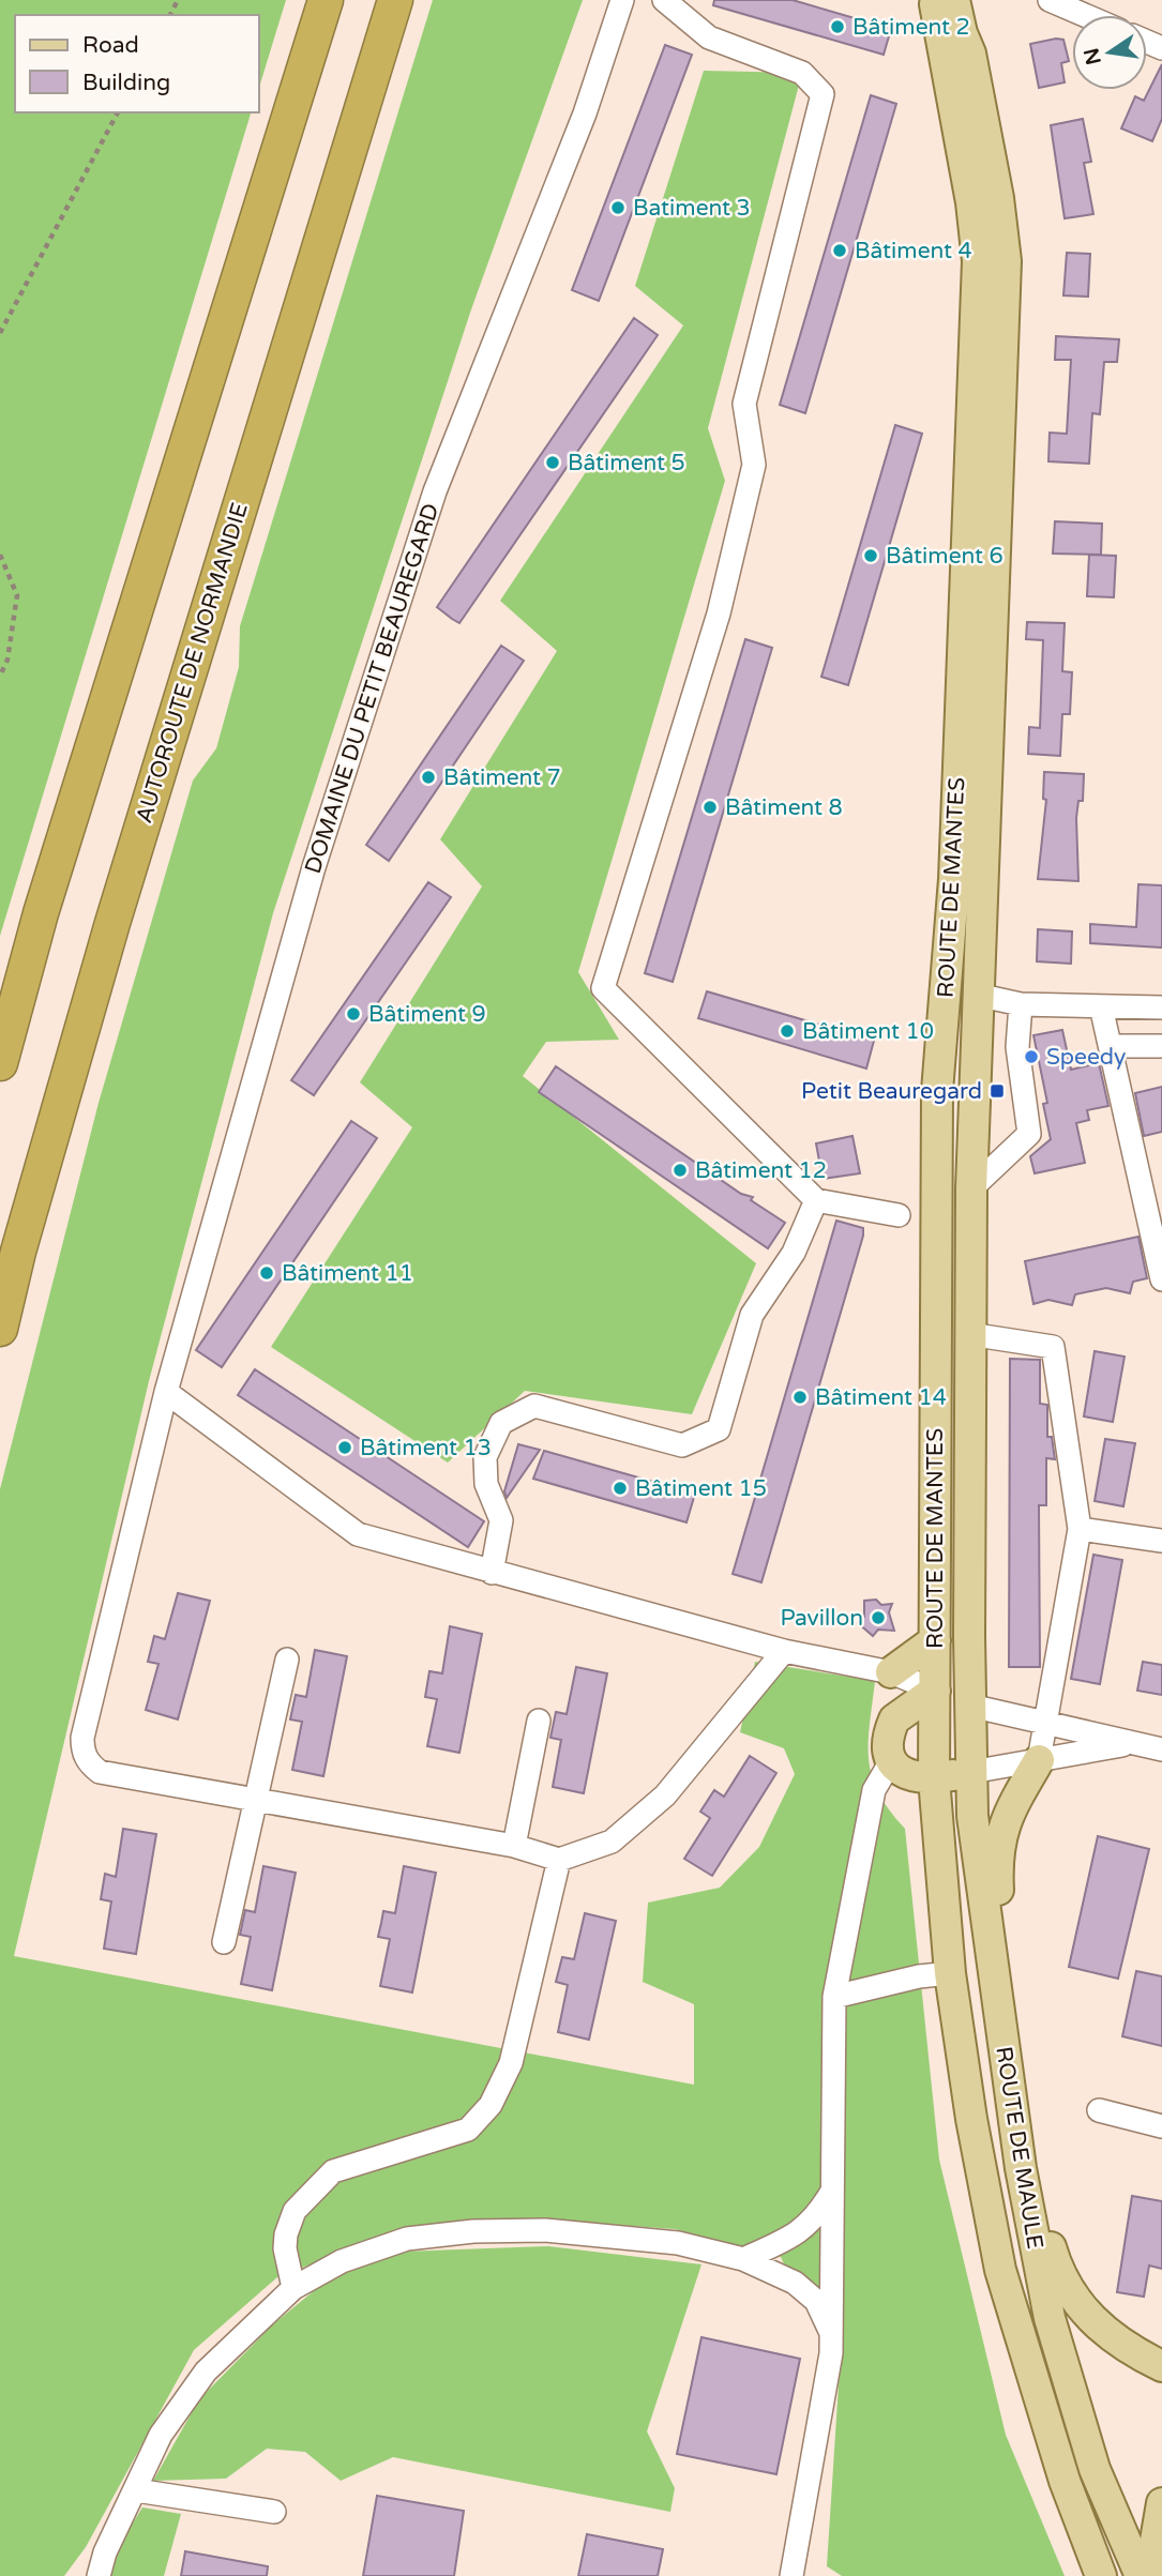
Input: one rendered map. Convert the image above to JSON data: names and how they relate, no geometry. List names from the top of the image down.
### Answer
{
  "streets": {
    "highway": ["AUTOROUTE DE NORMANDIE"],
    "main road": ["ROUTE DE MANTES", "ROUTE DE MAULE"],
    "street": ["DOMAINE DU PETIT BEAUREGARD"]
  },
  "crossings": [
    ["ROUTE DE MANTES", "ROUTE DE MAULE"]
  ],
  "places": {
    "other": [
      "Bâtiment 2",
      "Batiment 3",
      "Bâtiment 4",
      "Bâtiment 5",
      "Bâtiment 6",
      "Bâtiment 7",
      "Bâtiment 8",
      "Bâtiment 9",
      "Bâtiment 10",
      "Speedy",
      "Bâtiment 12",
      "Bâtiment 11",
      "Bâtiment 14",
      "Bâtiment 13",
      "Bâtiment 15",
      "Pavillon"
    ],
    "transit": ["Petit Beauregard"]
  },
  "legend": ["Road", "Building"],
  "north": "left"
}
